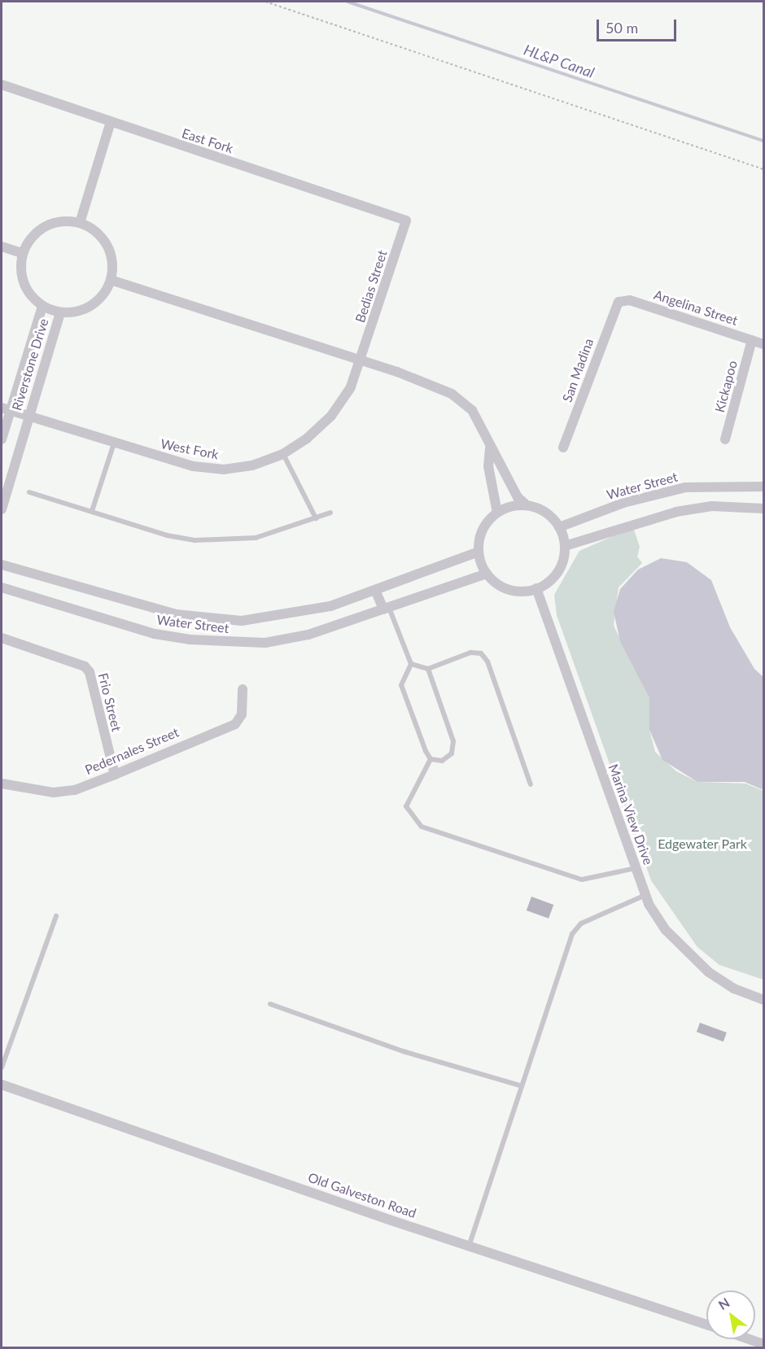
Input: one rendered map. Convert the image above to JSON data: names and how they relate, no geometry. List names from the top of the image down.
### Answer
{
  "streets": {
    "street": [
      "East Fork",
      "Bedias Street",
      "Angelina Street",
      "Riverstone Drive",
      "San Madina",
      "Kickapoo",
      "West Fork",
      "Water Street",
      "Frio Street",
      "Pedernales Street",
      "Marina View Drive",
      "Old Galveston Road"
    ]
  },
  "crossings": [
    ["East Fork", "Bedias Street"],
    ["Bedias Street", "West Fork"],
    ["Angelina Street", "San Madina"],
    ["Angelina Street", "Kickapoo"],
    ["Riverstone Drive", "West Fork"],
    ["Water Street", "Marina View Drive"],
    ["Frio Street", "Pedernales Street"]
  ],
  "water": ["HL&P Canal"],
  "parks": ["Edgewater Park"],
  "scale_bar": "50 m",
  "north": "top left"
}
